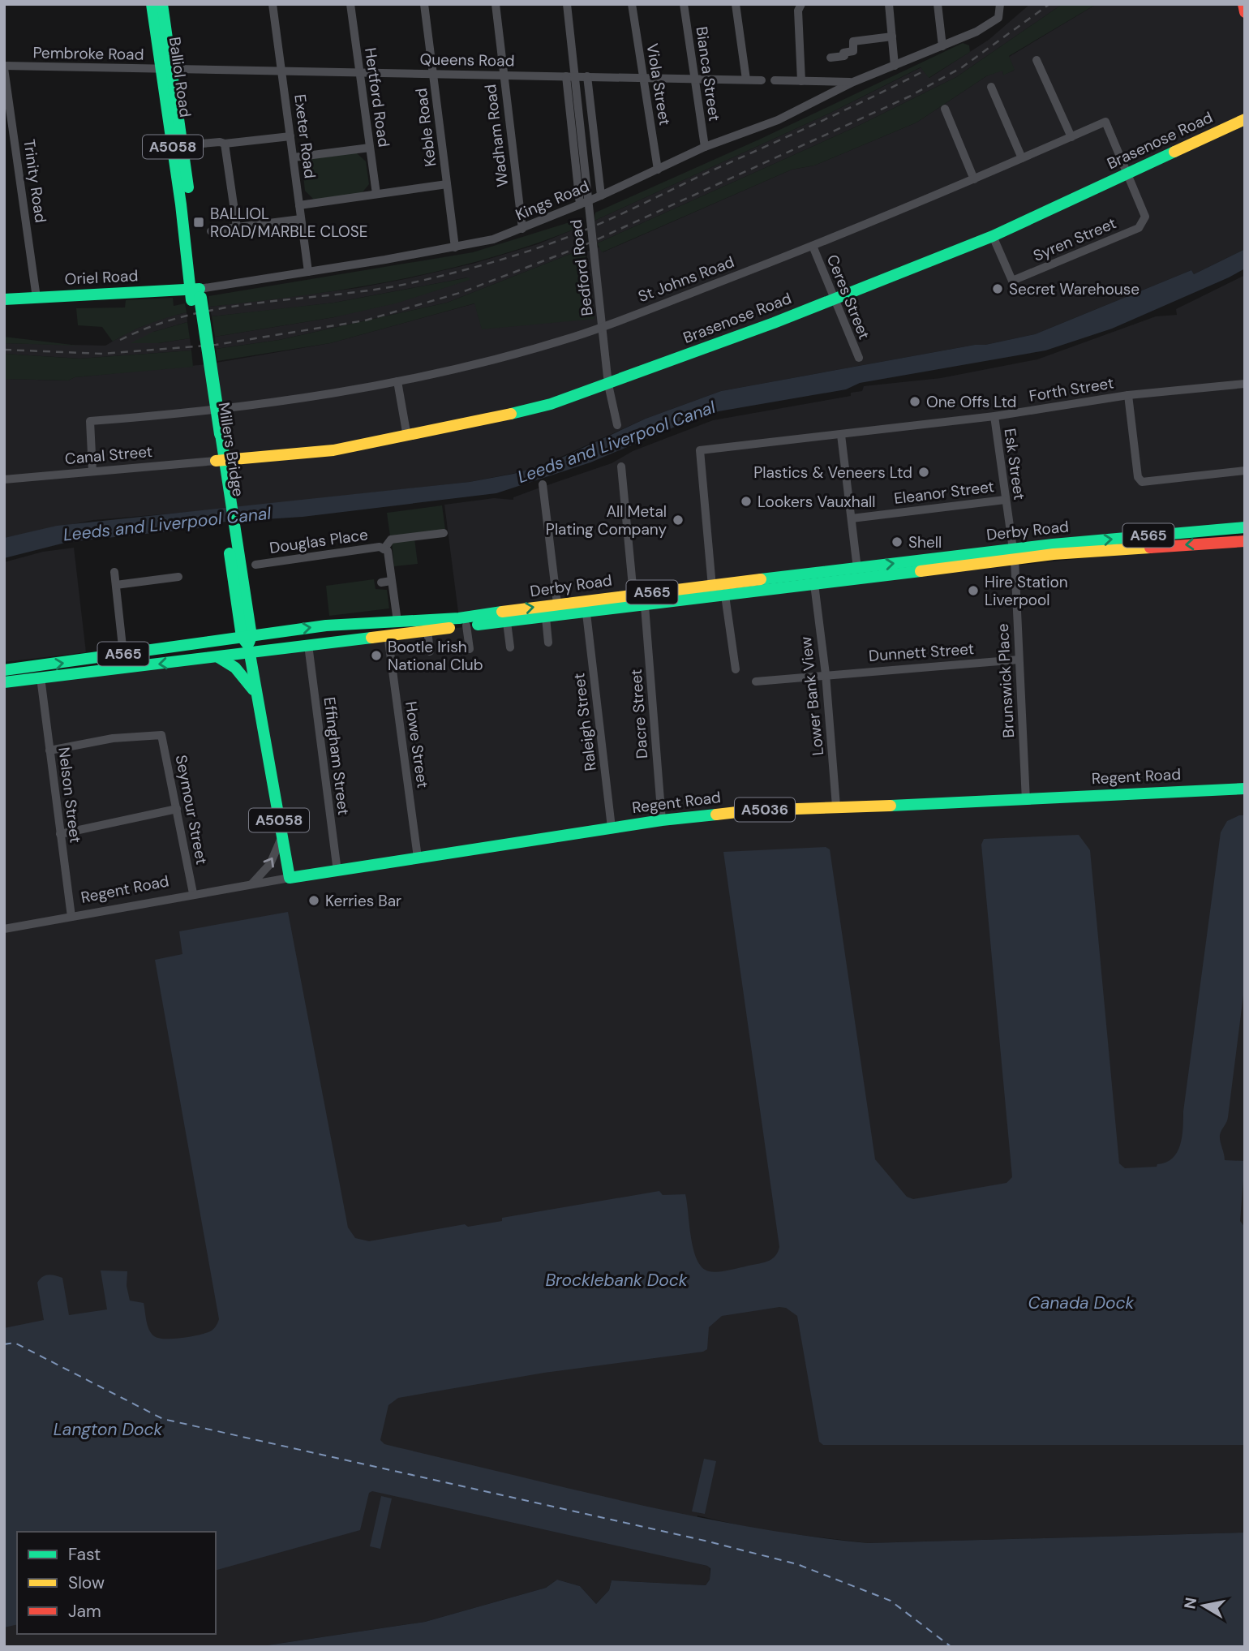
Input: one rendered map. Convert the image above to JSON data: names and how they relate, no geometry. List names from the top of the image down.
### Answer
{
  "streets": {
    "main road": [
      "Balliol Road",
      "Brasenose Road",
      "A5058",
      "Oriel Road",
      "Millers Bridge",
      "Derby Road",
      "A565",
      "Regent Road",
      "A5036"
    ],
    "street": [
      "Pembroke Road",
      "Queens Road",
      "Bianca Street",
      "Viola Street",
      "Hertford Road",
      "Keble Road",
      "Wadham Road",
      "Exeter Road",
      "Trinity Road",
      "Kings Road",
      "Syren Street",
      "Bedford Road",
      "St Johns Road",
      "Ceres Street",
      "Forth Street",
      "Canal Street",
      "Esk Street",
      "Eleanor Street",
      "Douglas Place",
      "Dunnett Street",
      "Brunswick Place",
      "Lower Bank View",
      "Dacre Street",
      "Raleigh Street",
      "Howe Street",
      "Effingham Street",
      "Nelson Street",
      "Seymour Street"
    ]
  },
  "crossings": [
    ["Pembroke Road", "Queens Road"],
    ["Pembroke Road", "Balliol Road"],
    ["Pembroke Road", "Trinity Road"],
    ["Queens Road", "Bianca Street"],
    ["Queens Road", "Balliol Road"],
    ["Queens Road", "Viola Street"],
    ["Queens Road", "Hertford Road"],
    ["Queens Road", "Keble Road"],
    ["Queens Road", "Wadham Road"],
    ["Queens Road", "Exeter Road"],
    ["Queens Road", "Bedford Road"],
    ["Bianca Street", "Kings Road"],
    ["Balliol Road", "Kings Road"],
    ["Balliol Road", "Oriel Road"],
    ["Balliol Road", "Millers Bridge"],
    ["Viola Street", "Kings Road"],
    ["Keble Road", "Kings Road"],
    ["Wadham Road", "Kings Road"],
    ["Exeter Road", "Kings Road"],
    ["Brasenose Road", "Syren Street"],
    ["Brasenose Road", "Bedford Road"],
    ["Brasenose Road", "St Johns Road"],
    ["Brasenose Road", "Ceres Street"],
    ["Brasenose Road", "Millers Bridge"],
    ["Brasenose Road", "Canal Street"],
    ["Trinity Road", "Oriel Road"],
    ["Kings Road", "Bedford Road"],
    ["Kings Road", "Oriel Road"],
    ["Kings Road", "Millers Bridge"],
    ["Syren Street", "St Johns Road"],
    ["Bedford Road", "St Johns Road"],
    ["Oriel Road", "Millers Bridge"],
    ["St Johns Road", "Ceres Street"],
    ["St Johns Road", "Canal Street"],
    ["Forth Street", "Esk Street"],
    ["Forth Street", "Derby Road"],
    ["Millers Bridge", "Canal Street"],
    ["Millers Bridge", "Derby Road"],
    ["Millers Bridge", "Regent Road"],
    ["Esk Street", "Eleanor Street"],
    ["Esk Street", "Derby Road"],
    ["Esk Street", "Brunswick Place"],
    ["Derby Road", "Douglas Place"],
    ["Derby Road", "Brunswick Place"],
    ["Derby Road", "Lower Bank View"],
    ["Derby Road", "Dacre Street"],
    ["Derby Road", "Raleigh Street"],
    ["Derby Road", "Howe Street"],
    ["Derby Road", "Effingham Street"],
    ["Derby Road", "Nelson Street"],
    ["Dunnett Street", "Brunswick Place"],
    ["Dunnett Street", "Lower Bank View"],
    ["Brunswick Place", "Regent Road"],
    ["Lower Bank View", "Regent Road"],
    ["Dacre Street", "Regent Road"],
    ["Raleigh Street", "Regent Road"],
    ["Howe Street", "Regent Road"],
    ["Effingham Street", "Regent Road"],
    ["Regent Road", "Nelson Street"],
    ["Regent Road", "Seymour Street"],
    ["Nelson Street", "Seymour Street"]
  ],
  "water": [
    "Leeds and Liverpool Canal",
    "Brocklebank Dock",
    "Canada Dock",
    "Langton Dock"
  ],
  "places": {
    "transit": ["BALLIOL ROAD/MARBLE CLOSE"],
    "other": [
      "Secret Warehouse",
      "One Offs Ltd",
      "Plastics & Veneers Ltd",
      "Lookers Vauxhall",
      "All Metal Plating Company",
      "Shell",
      "Hire Station Liverpool",
      "Bootle Irish National Club",
      "Kerries Bar"
    ]
  },
  "legend": ["Fast", "Slow", "Jam"],
  "north": "left"
}
